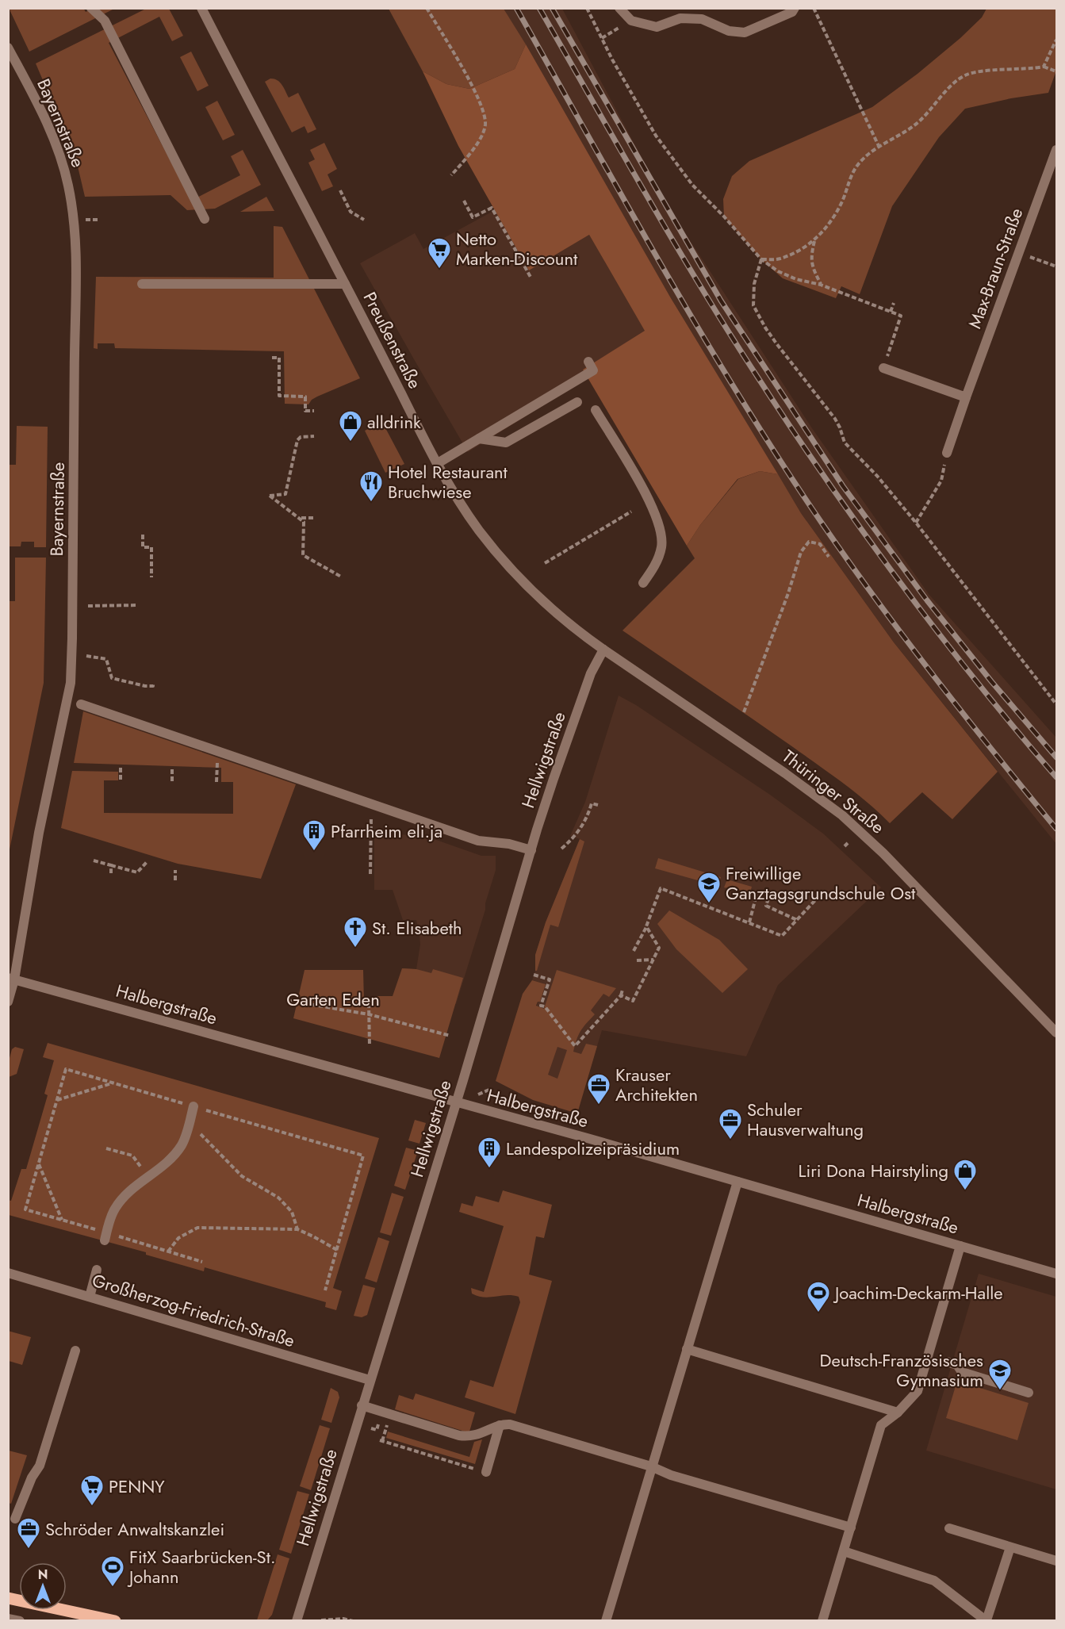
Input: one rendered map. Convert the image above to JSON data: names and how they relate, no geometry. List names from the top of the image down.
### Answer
{
  "streets": {
    "street": [
      "Bayernstraße",
      "Max-Braun-Straße",
      "Preußenstraße",
      "Hellwigstraße",
      "Thüringer Straße",
      "Halbergstraße",
      "Großherzog-Friedrich-Straße"
    ]
  },
  "crossings": [
    ["Bayernstraße", "Halbergstraße"],
    ["Preußenstraße", "Hellwigstraße"],
    ["Preußenstraße", "Thüringer Straße"],
    ["Hellwigstraße", "Thüringer Straße"],
    ["Hellwigstraße", "Halbergstraße"],
    ["Hellwigstraße", "Großherzog-Friedrich-Straße"]
  ],
  "parks": ["Garten Eden"],
  "places": {
    "supermarket": ["Netto Marken-Discount", "PENNY"],
    "shop": ["alldrink", "Liri Dona Hairstyling"],
    "restaurant": ["Hotel Restaurant Bruchwiese"],
    "building": ["Pfarrheim eli.ja", "Landespolizeipräsidium"],
    "school or university": ["Freiwillige Ganztagsgrundschule Ost", "Deutsch-Französisches Gymnasium"],
    "church": ["St. Elisabeth"],
    "office": ["Krauser Architekten", "Schuler Hausverwaltung", "Schröder Anwaltskanzlei"],
    "sports": ["Joachim-Deckarm-Halle", "FitX Saarbrücken-St. Johann"]
  },
  "north": "top"
}
